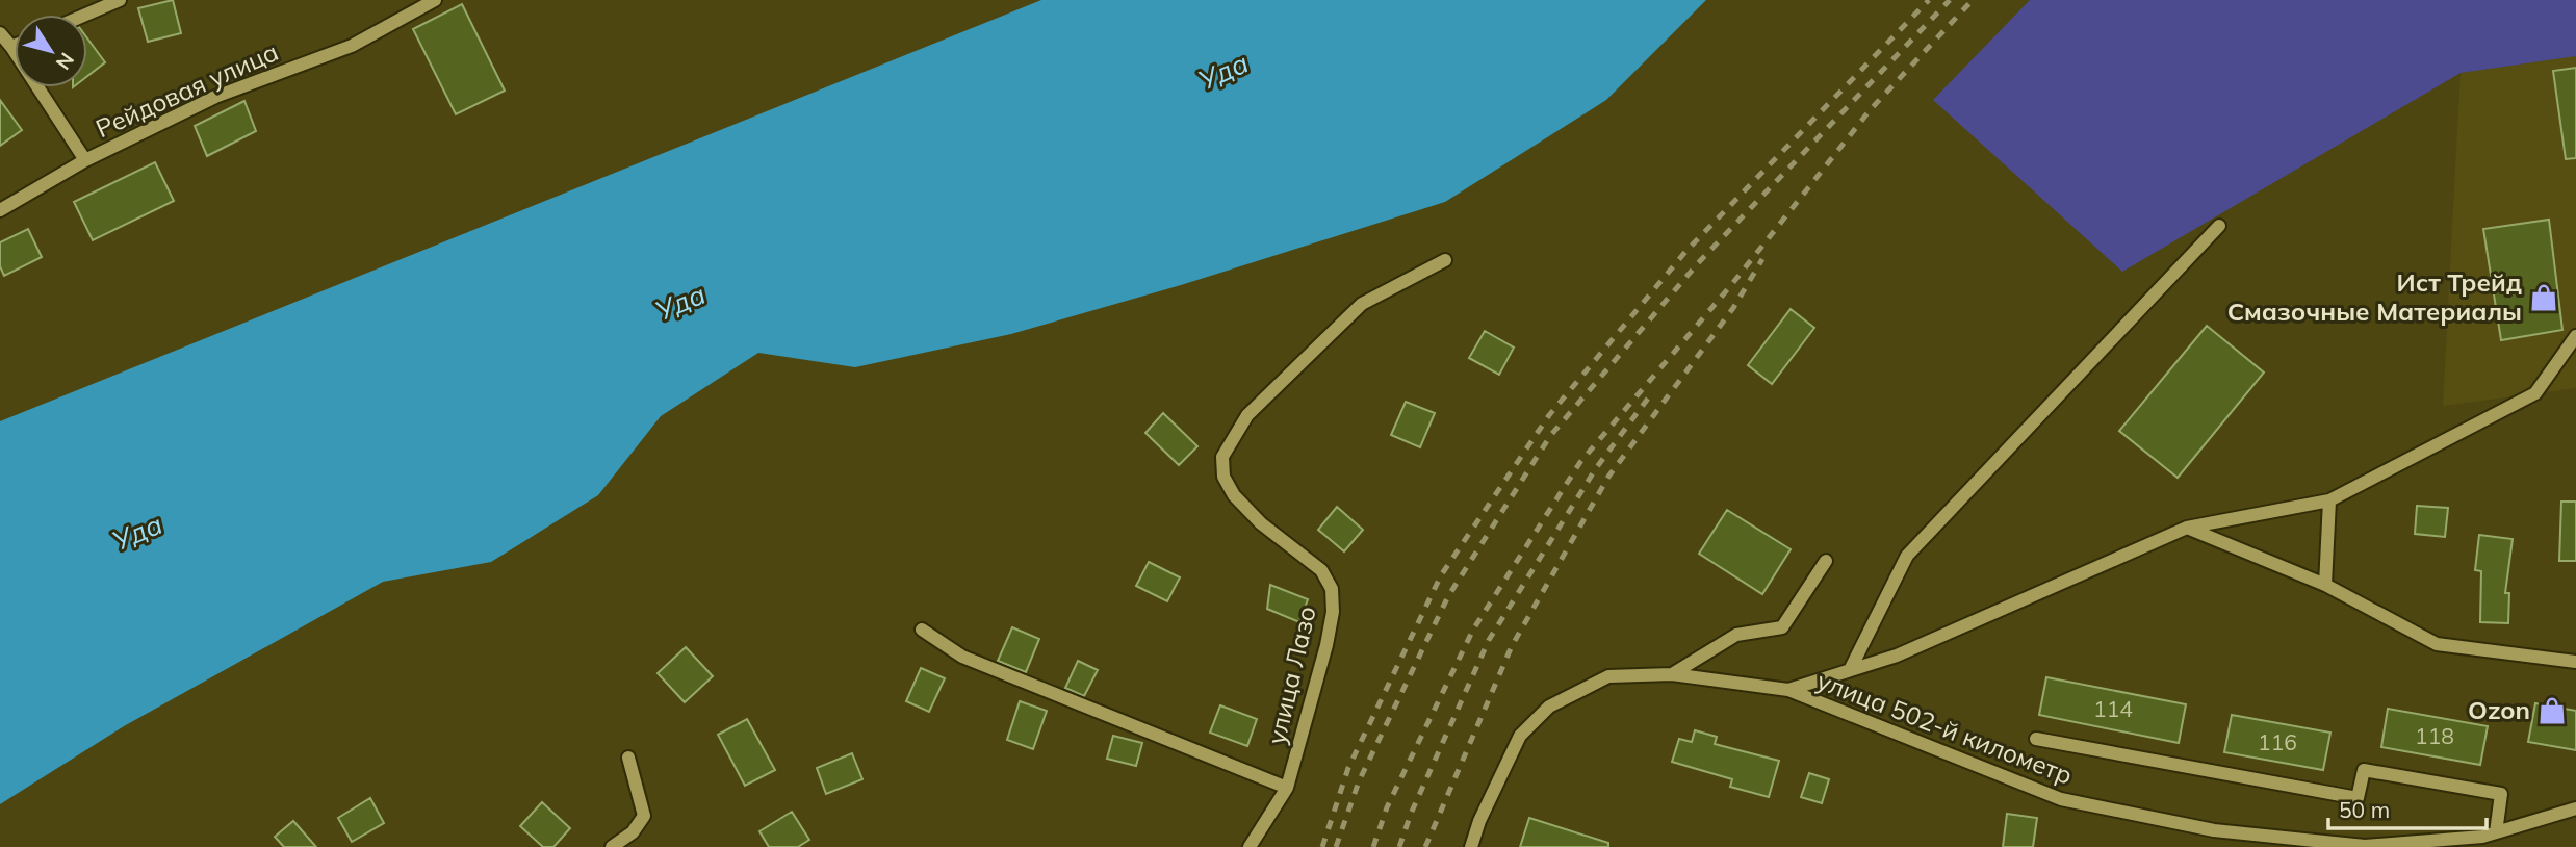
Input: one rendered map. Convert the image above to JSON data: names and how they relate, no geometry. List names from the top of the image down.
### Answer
{
  "streets": {
    "street": ["Рейдовая улица", "улица Лазо", "улица 502-й километр"]
  },
  "water": ["Уда"],
  "places": {
    "shop": ["Ист Трейд Смазочные Материалы", "Ozon"]
  },
  "house_numbers": ["114", "118", "116"],
  "scale_bar": "50 m",
  "north": "bottom right"
}
